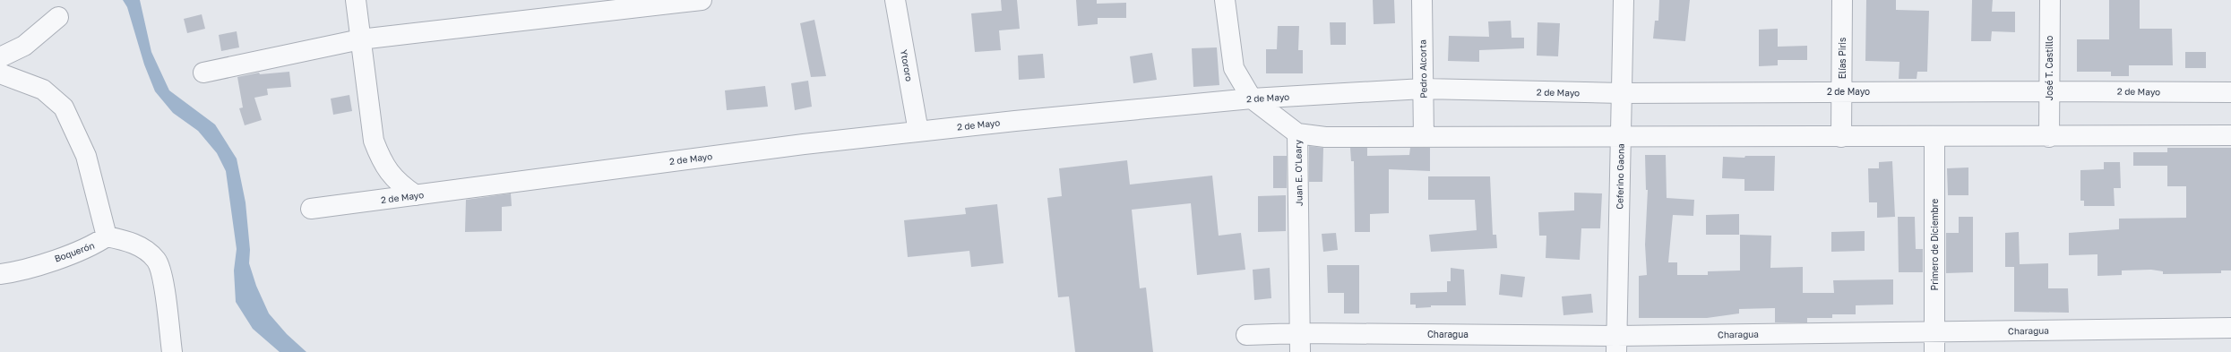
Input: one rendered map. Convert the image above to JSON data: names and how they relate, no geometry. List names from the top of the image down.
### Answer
{
  "streets": {
    "street": [
      "Elías Piris",
      "Ytororo",
      "José T. Castillo",
      "Pedro Alcorta",
      "2 de Mayo",
      "Juan E. O'Leary",
      "Ceferino Gaona",
      "Primero de Diciembre",
      "Boquerón",
      "Charagua"
    ]
  },
  "crossings": [
    ["Elías Piris", "2 de Mayo"],
    ["Ytororo", "2 de Mayo"],
    ["José T. Castillo", "2 de Mayo"],
    ["Pedro Alcorta", "2 de Mayo"],
    ["2 de Mayo", "Juan E. O'Leary"],
    ["2 de Mayo", "Ceferino Gaona"],
    ["Juan E. O'Leary", "Charagua"],
    ["Ceferino Gaona", "Charagua"],
    ["Primero de Diciembre", "Charagua"]
  ]
}
